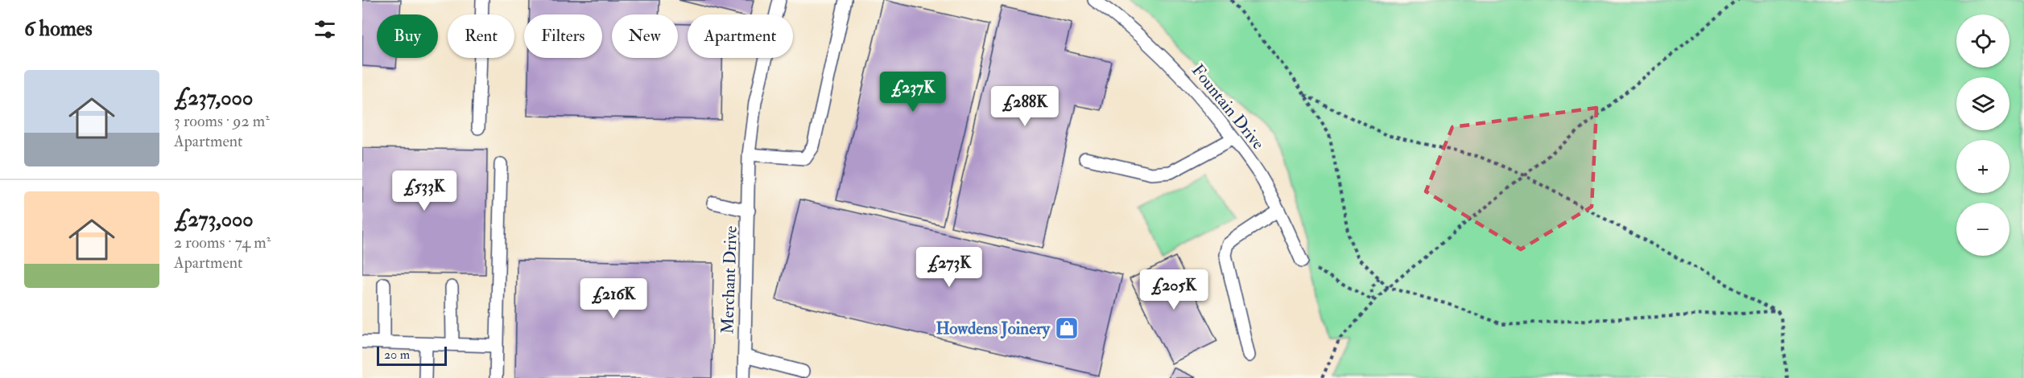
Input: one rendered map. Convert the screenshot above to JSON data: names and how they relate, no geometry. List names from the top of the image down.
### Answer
{
  "streets": {
    "lane": ["Fountain Drive", "Merchant Drive"]
  },
  "places": {
    "shop": ["Howdens Joinery"]
  },
  "scale_bar": "20 m",
  "page": {
    "heading": "6 homes",
    "map_buttons": ["+", "−"],
    "chip": [
      "Buy",
      "Rent",
      "Filters",
      "New",
      "Apartment"
    ],
    "list": [
      {
        "name": "£237,000",
        "note": "3 rooms · 92 m² · Apartment"
      },
      {
        "name": "£273,000",
        "note": "2 rooms · 74 m² · Apartment"
      }
    ],
    "price": [
      "£237K",
      "£288K",
      "£533K",
      "£273K",
      "£205K",
      "£216K"
    ],
    "scale": "20 m"
  }
}
